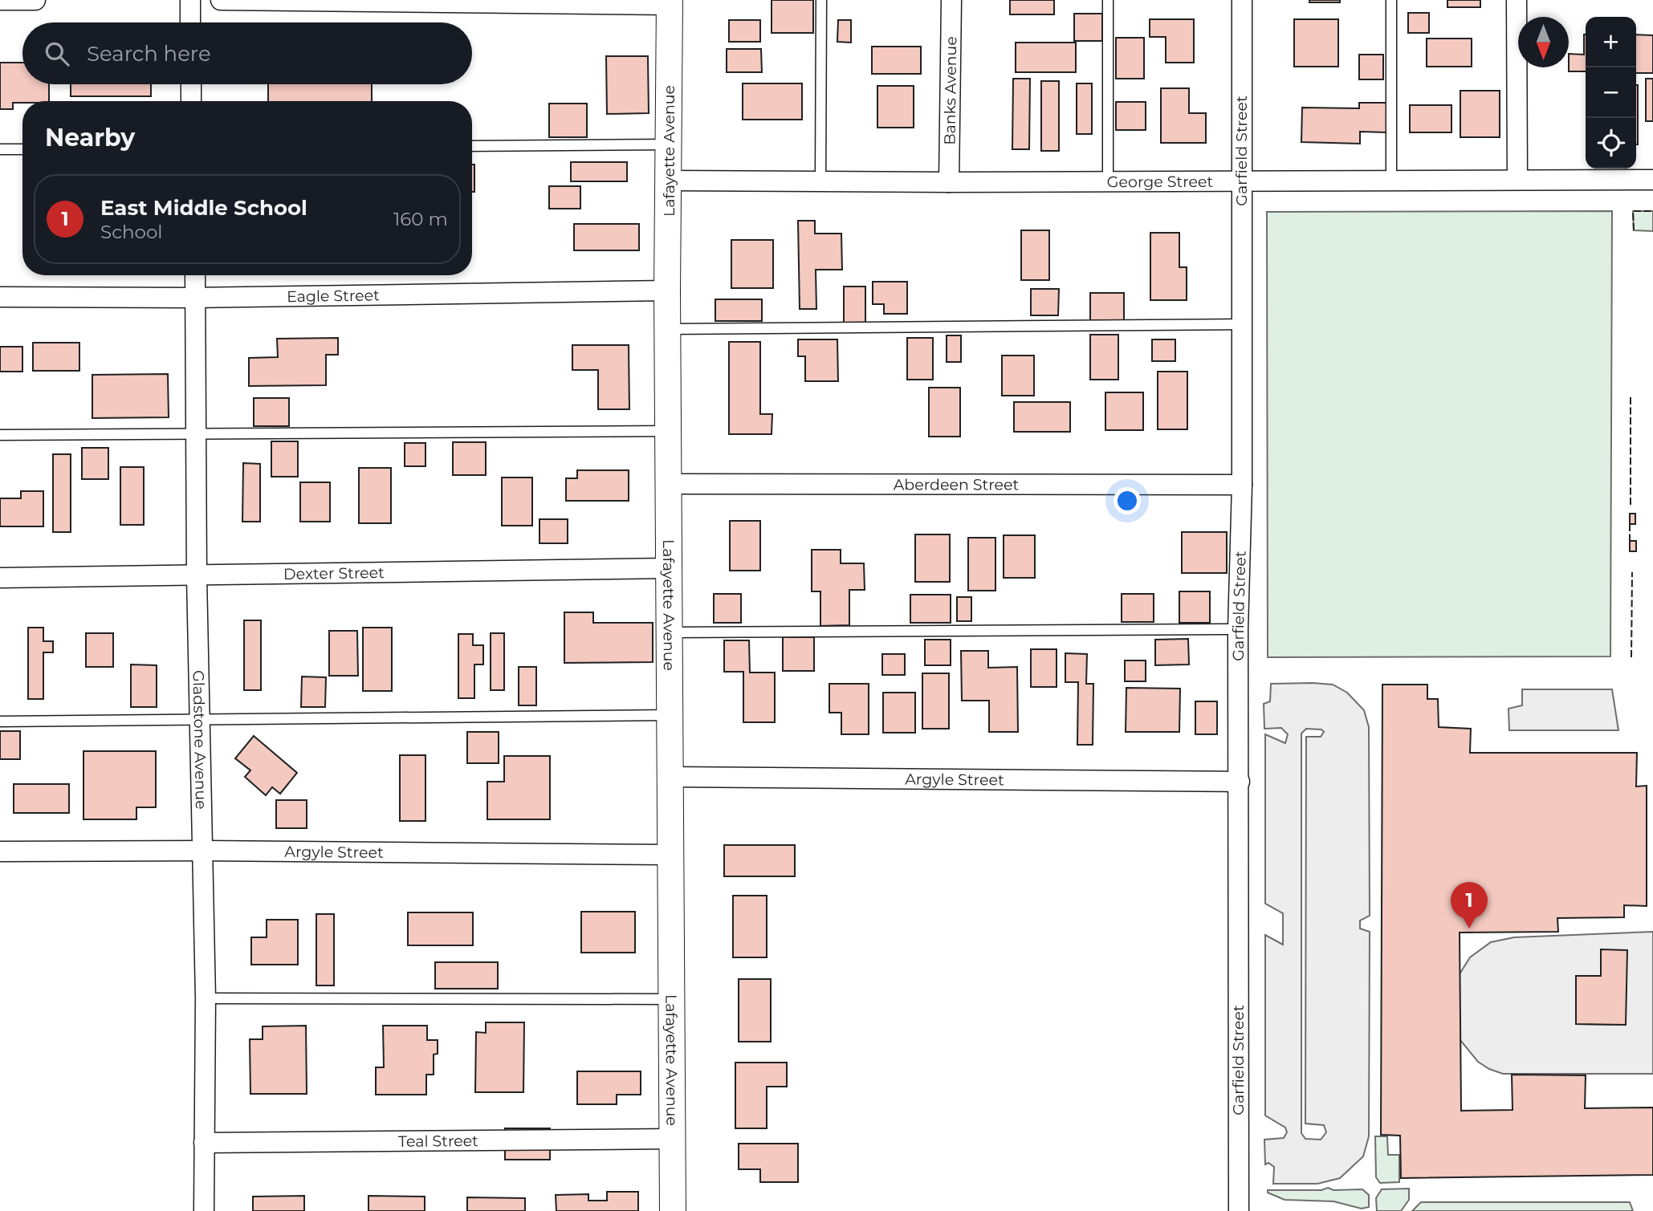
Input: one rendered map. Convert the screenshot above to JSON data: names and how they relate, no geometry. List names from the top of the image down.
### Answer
{
  "streets": {
    "street": [
      "Banks Avenue",
      "Lafayette Avenue",
      "Garfield Street",
      "George Street",
      "Eagle Street",
      "Aberdeen Street",
      "Dexter Street",
      "Gladstone Avenue",
      "Argyle Street",
      "Teal Street"
    ]
  },
  "crossings": [
    ["Banks Avenue", "George Street"],
    ["Lafayette Avenue", "George Street"],
    ["Lafayette Avenue", "Eagle Street"],
    ["Lafayette Avenue", "Aberdeen Street"],
    ["Lafayette Avenue", "Dexter Street"],
    ["Lafayette Avenue", "Argyle Street"],
    ["Lafayette Avenue", "Teal Street"],
    ["Garfield Street", "George Street"],
    ["Garfield Street", "Aberdeen Street"],
    ["Garfield Street", "Argyle Street"],
    ["Eagle Street", "Gladstone Avenue"],
    ["Dexter Street", "Gladstone Avenue"],
    ["Gladstone Avenue", "Argyle Street"],
    ["Gladstone Avenue", "Teal Street"]
  ],
  "north": "bottom",
  "page": {
    "map_buttons": ["+", "−"],
    "search": "Search here",
    "heading": "Nearby",
    "list": [
      {
        "mark": "1",
        "name": "East Middle School",
        "note": "School",
        "value": "160 m"
      }
    ],
    "pins": "1"
  }
}
